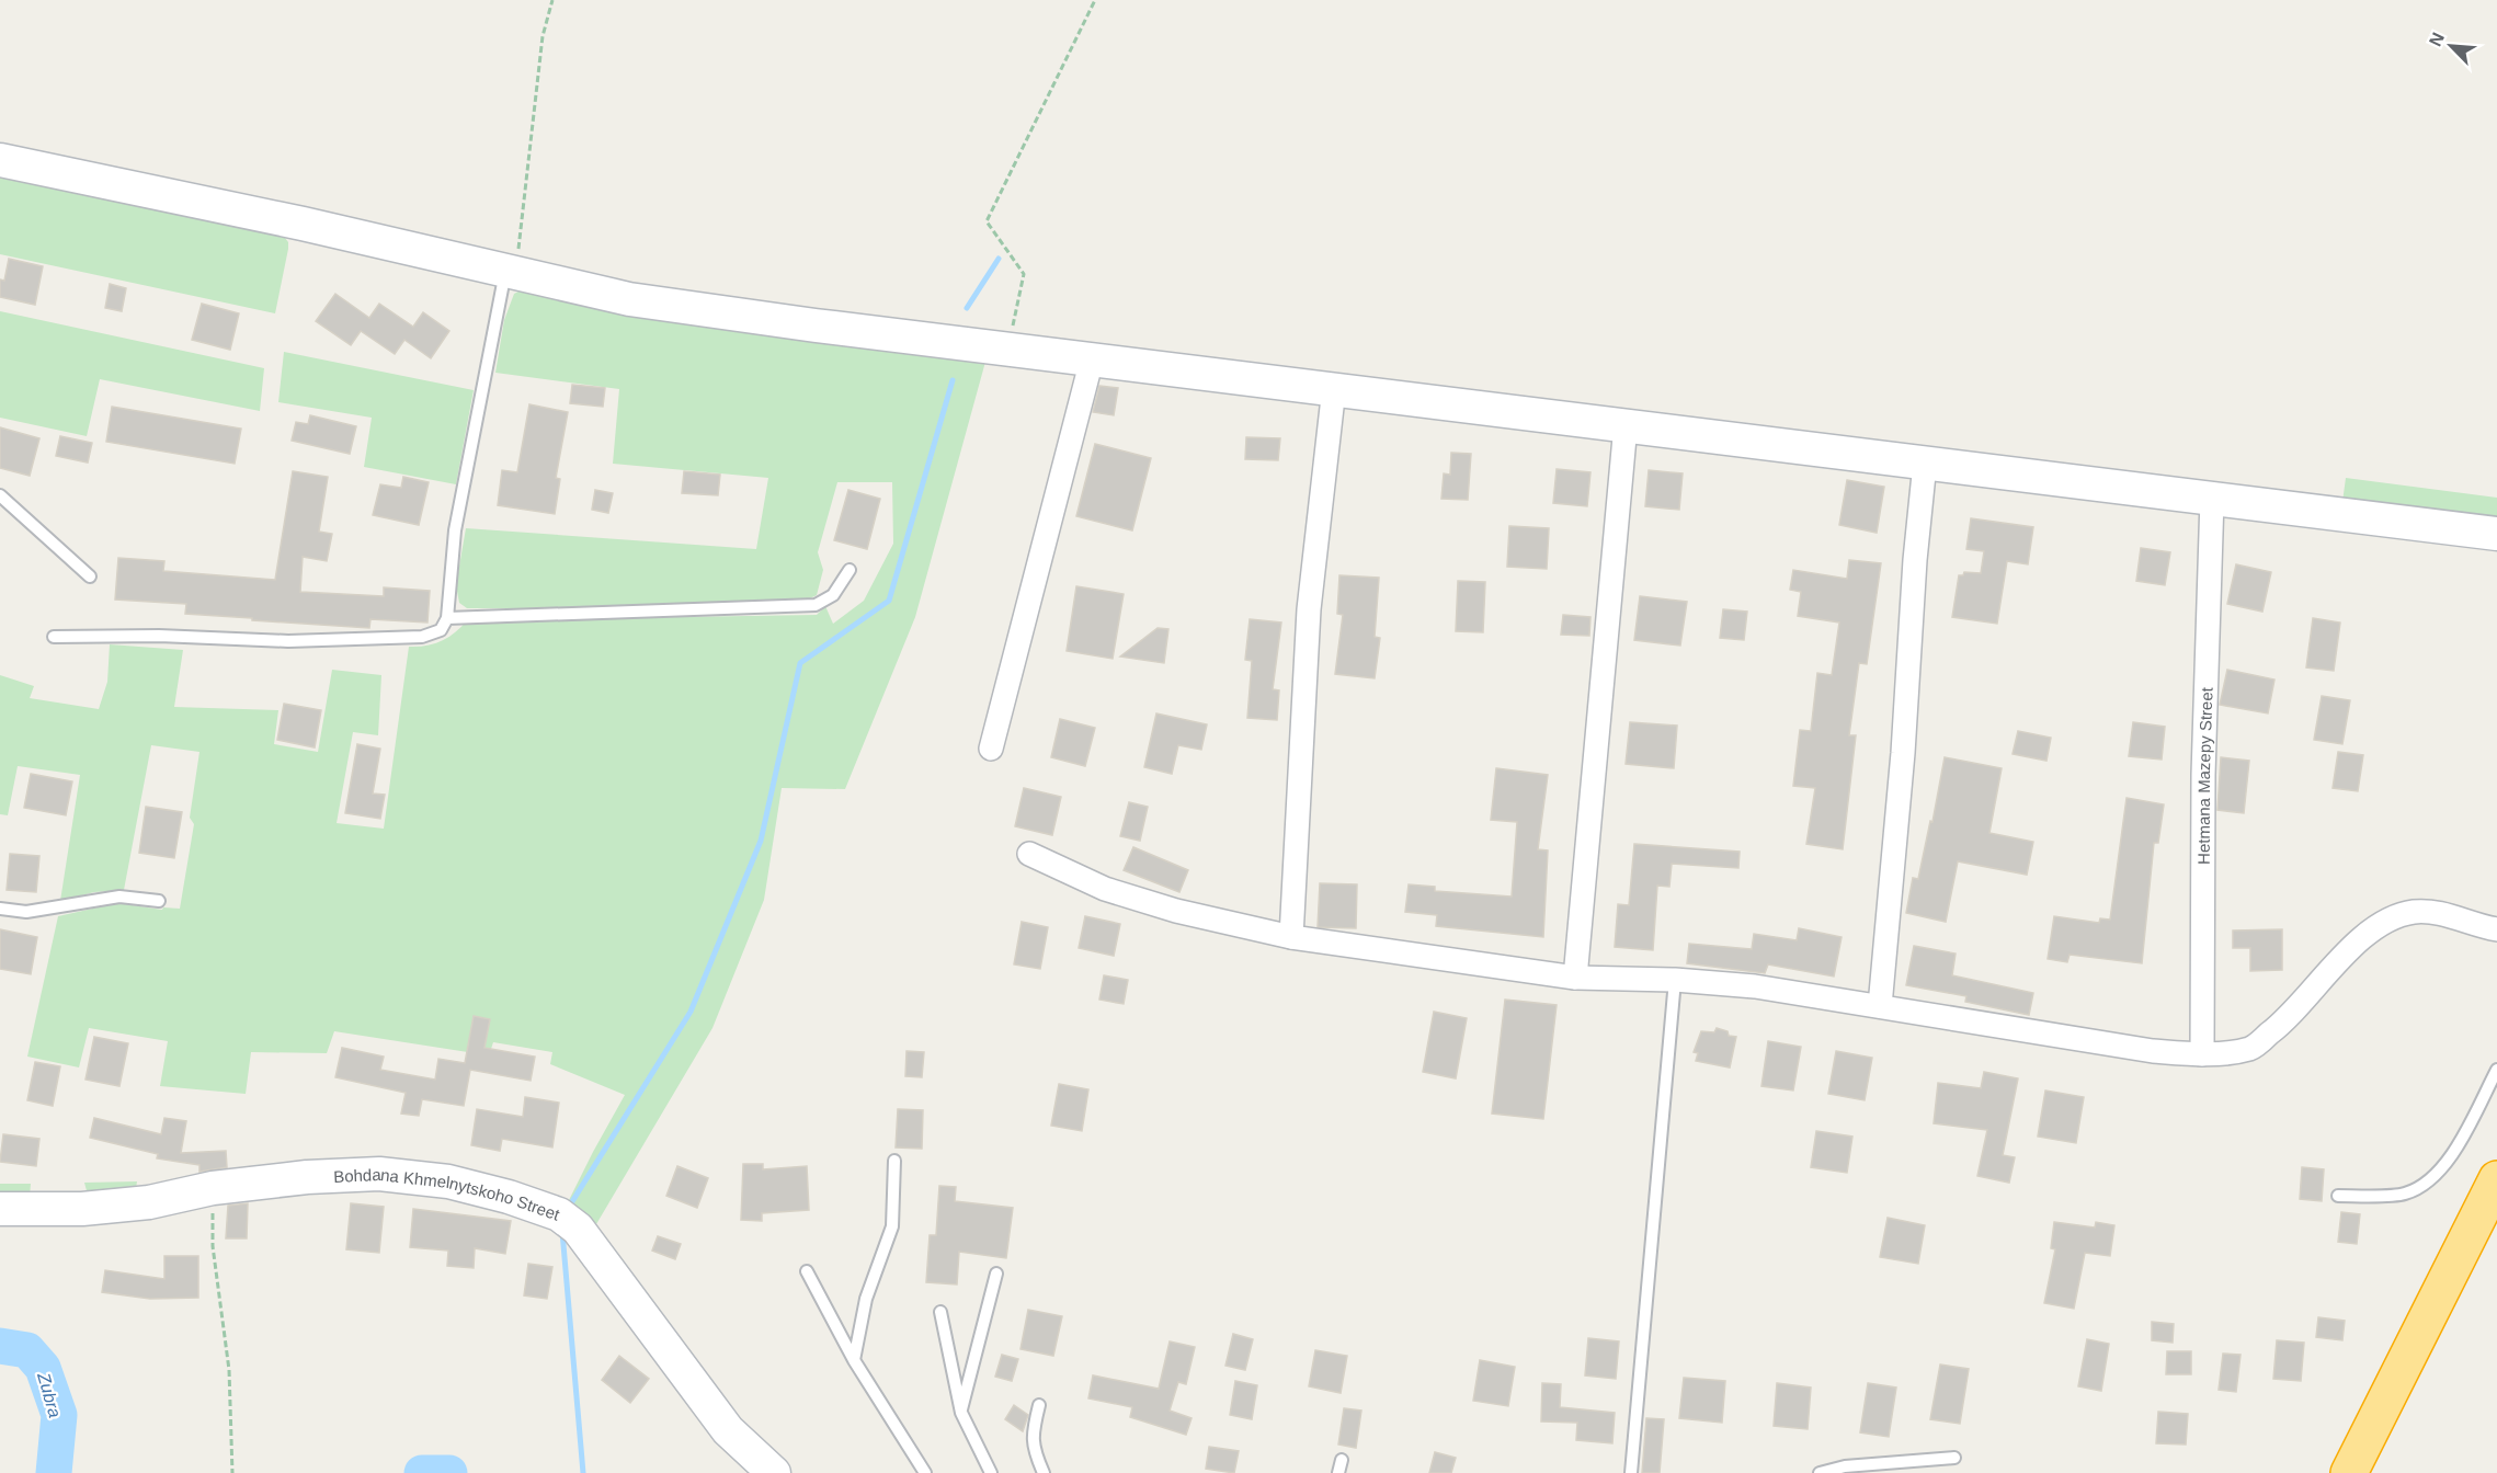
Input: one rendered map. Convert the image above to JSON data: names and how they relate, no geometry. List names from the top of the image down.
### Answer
{
  "streets": {
    "street": ["Hetmana Mazepy Street", "Bohdana Khmelnytskoho Street"]
  },
  "water": ["Zubra"],
  "north": "top left"
}
